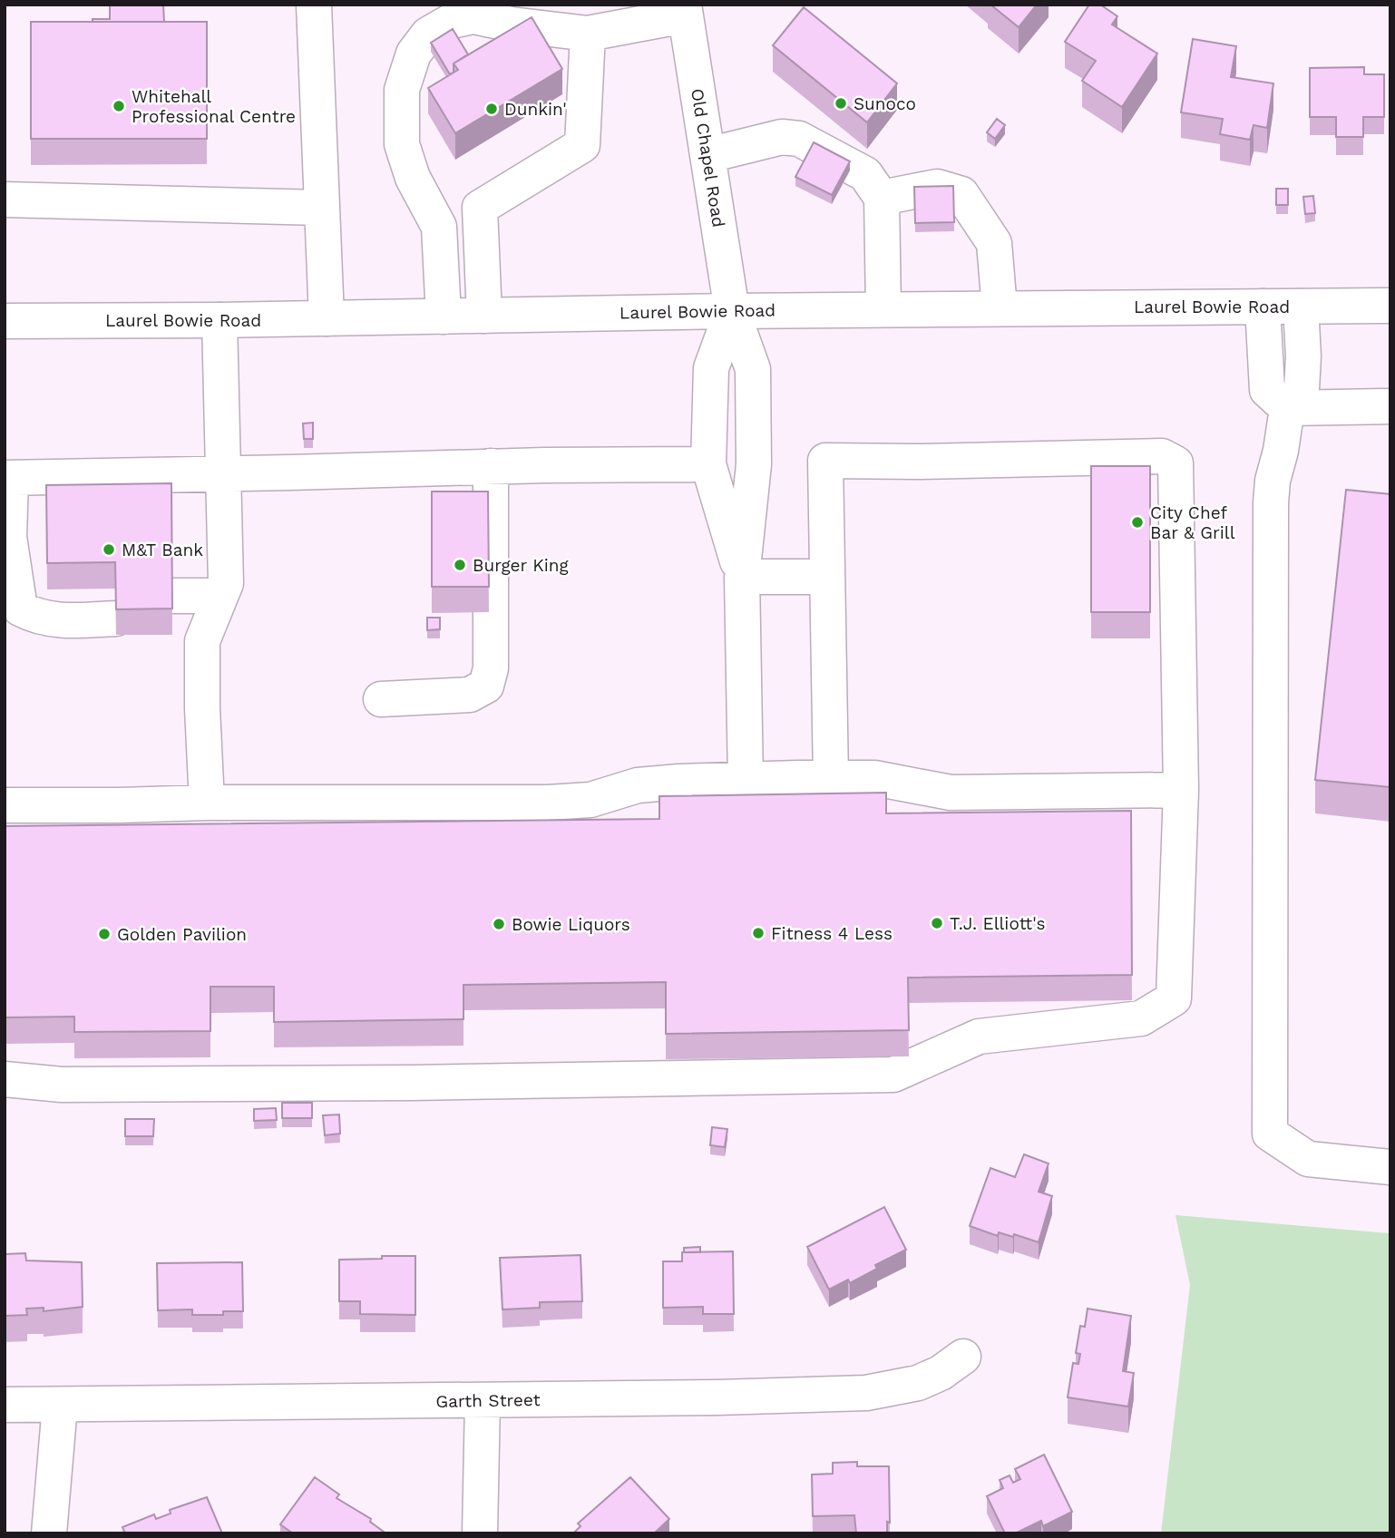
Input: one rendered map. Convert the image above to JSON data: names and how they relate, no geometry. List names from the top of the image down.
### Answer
{
  "streets": {
    "street": ["Old Chapel Road", "Laurel Bowie Road", "Garth Street"]
  },
  "crossings": [
    ["Old Chapel Road", "Laurel Bowie Road"]
  ],
  "places": [
    "Sunoco",
    "Whitehall Professional Centre",
    "Dunkin'",
    "City Chef Bar & Grill",
    "M&T Bank",
    "Burger King",
    "T.J. Elliott's",
    "Bowie Liquors",
    "Fitness 4 Less",
    "Golden Pavilion"
  ]
}
